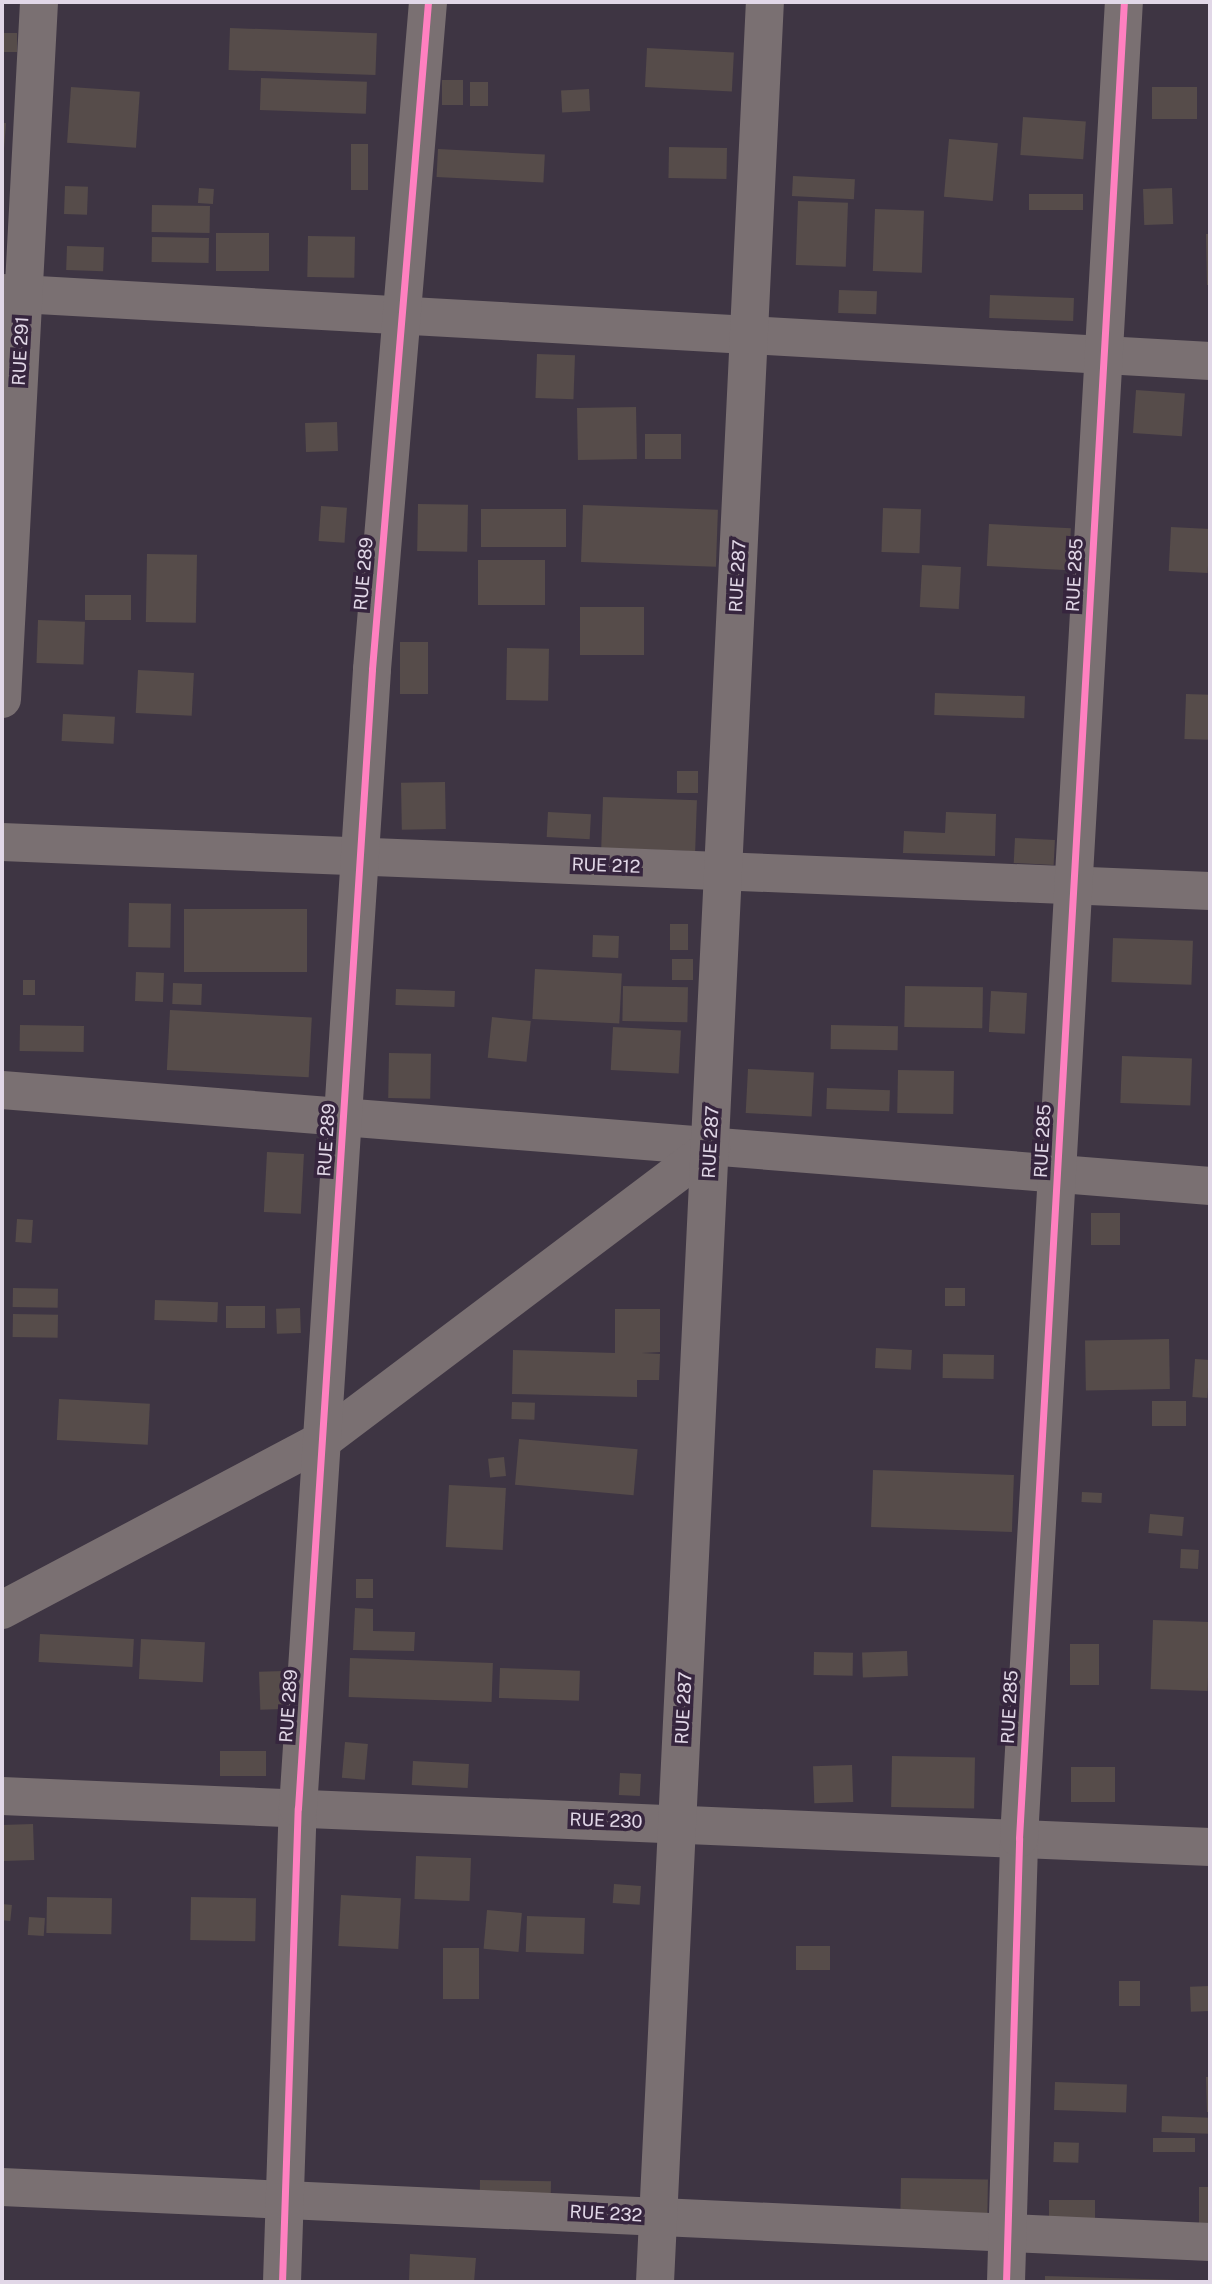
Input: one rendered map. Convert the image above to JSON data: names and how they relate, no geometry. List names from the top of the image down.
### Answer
{
  "streets": {
    "street": [
      "RUE 291",
      "RUE 289",
      "RUE 285",
      "RUE 287",
      "RUE 212",
      "RUE 230",
      "RUE 232"
    ]
  },
  "crossings": [
    ["RUE 289", "RUE 212"],
    ["RUE 289", "RUE 230"],
    ["RUE 289", "RUE 232"],
    ["RUE 285", "RUE 212"],
    ["RUE 285", "RUE 230"],
    ["RUE 285", "RUE 232"],
    ["RUE 287", "RUE 212"],
    ["RUE 287", "RUE 230"],
    ["RUE 287", "RUE 232"]
  ]
}
